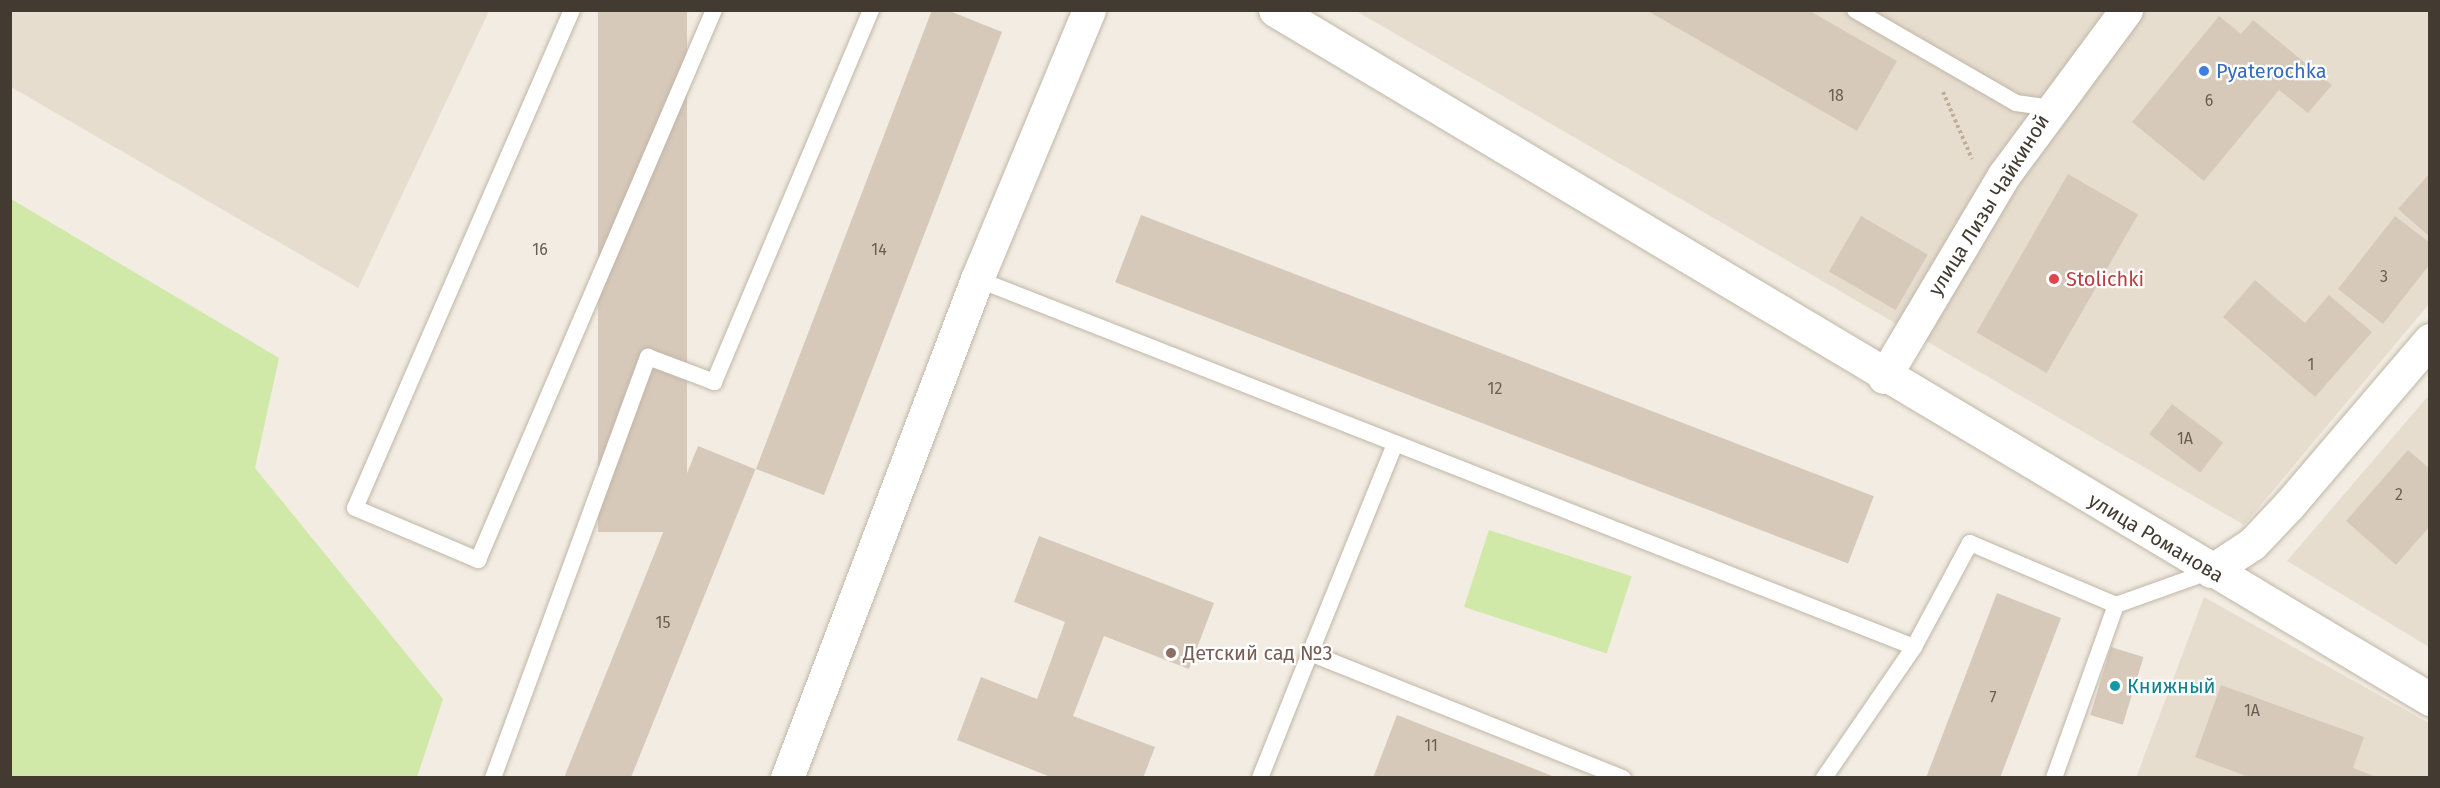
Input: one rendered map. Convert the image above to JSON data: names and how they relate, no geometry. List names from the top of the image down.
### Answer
{
  "streets": {
    "street": ["улица Лизы Чайкиной", "улица Романова"]
  },
  "crossings": [
    ["улица Лизы Чайкиной", "улица Романова"]
  ],
  "places": [
    "Pyaterochka",
    "Stolichki",
    "Детский сад №3",
    "Книжный"
  ],
  "house_numbers": [
    "18",
    "6",
    "16",
    "14",
    "3",
    "1",
    "12",
    "1А",
    "2",
    "15",
    "7",
    "1А",
    "11"
  ]
}
